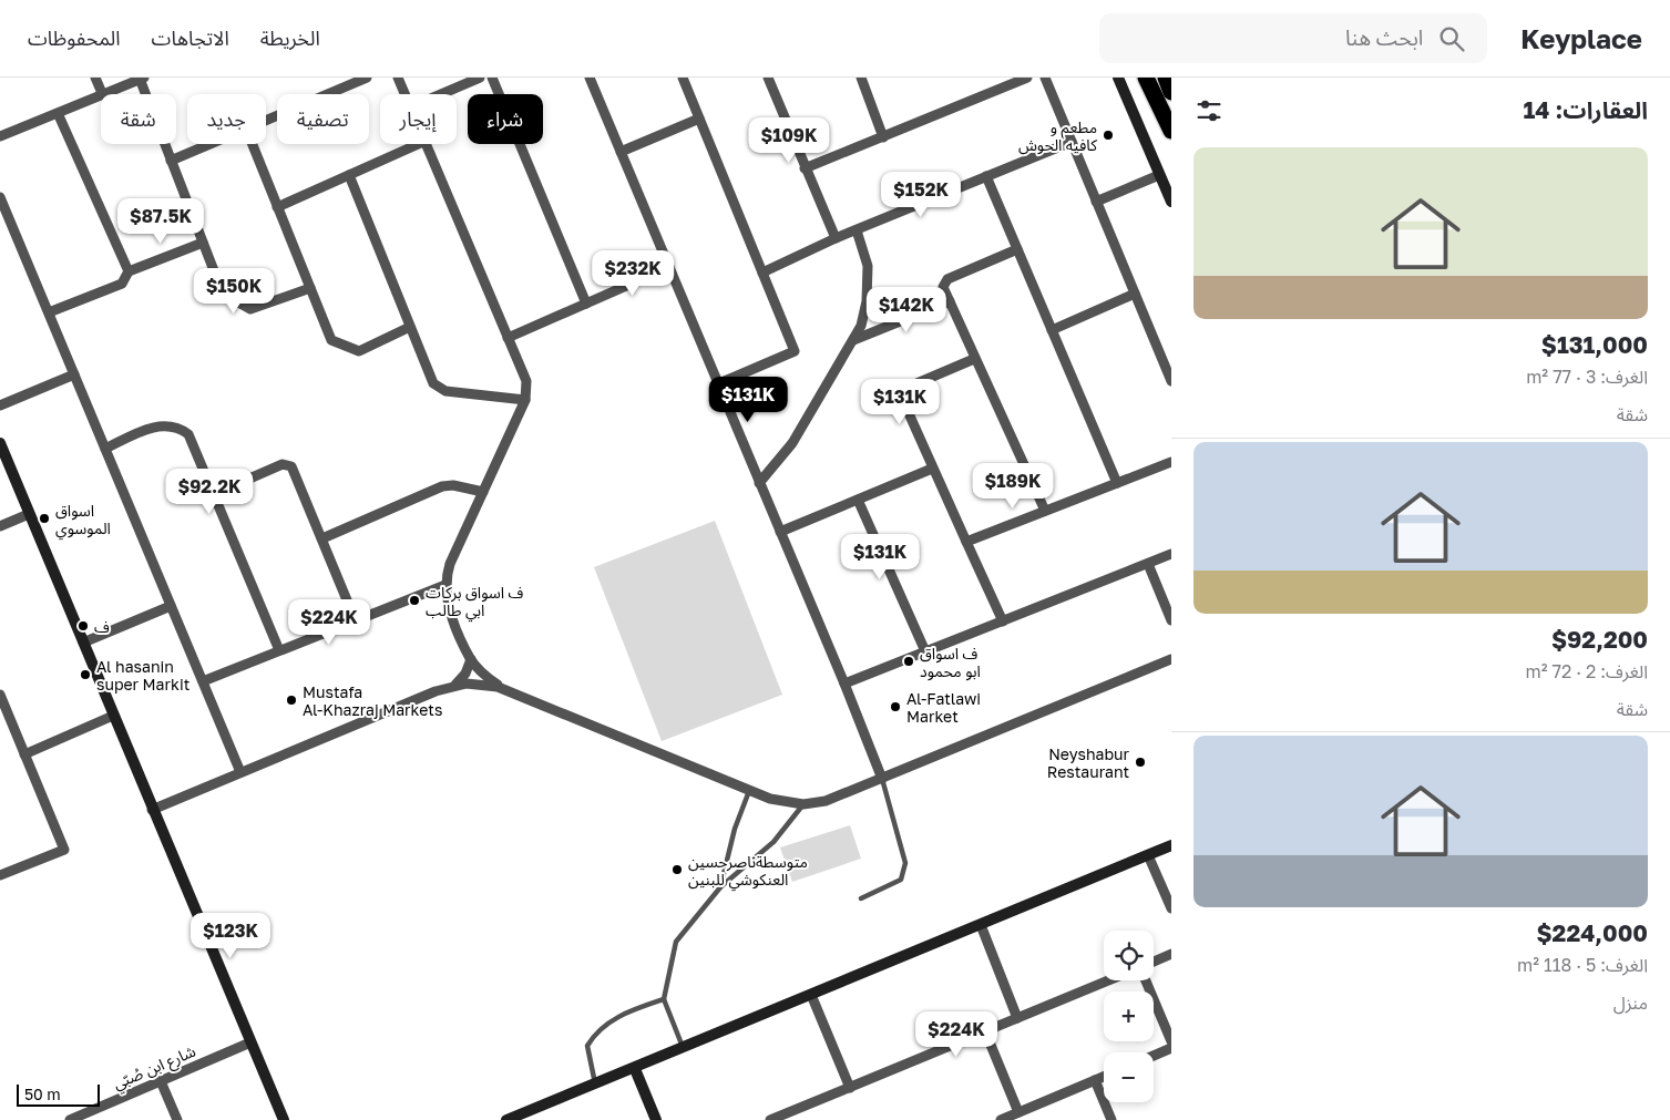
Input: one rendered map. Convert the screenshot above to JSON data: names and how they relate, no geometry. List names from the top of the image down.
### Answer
{
  "streets": {
    "street": ["شارع ابن صُبّي"]
  },
  "places": [
    "مطعم و كافيه الحوش",
    "اسواق الموسوي",
    "ف اسواق بركات ابي طالب",
    "ف",
    "ف اسواق ابو محمود",
    "Al hasanin super Markit",
    "Mustafa Al-Khazraj Markets",
    "Al-Fatlawi Market",
    "Neyshabur Restaurant",
    "متوسطةناصرحسين العنكوشي للبنين"
  ],
  "scale_bar": "50 m",
  "page": {
    "header": "Keyplace",
    "search": "ابحث هنا",
    "nav": ["الخريطة", "الاتجاهات", "المحفوظات"],
    "heading": "العقارات: 14",
    "chip": [
      "شراء",
      "إيجار",
      "تصفية",
      "جديد",
      "شقة"
    ],
    "price": [
      "$109K",
      "$152K",
      "$87.5K",
      "$232K",
      "$150K",
      "$142K",
      "$131K",
      "$131K",
      "$189K",
      "$92.2K",
      "$131K",
      "$224K",
      "$123K",
      "$224K"
    ],
    "list": [
      {
        "name": "$131,000",
        "note": "الغرف: 3 · 77 m² · شقة"
      },
      {
        "name": "$92,200",
        "note": "الغرف: 2 · 72 m² · شقة"
      },
      {
        "name": "$224,000",
        "note": "الغرف: 5 · 118 m² · منزل"
      }
    ],
    "map_buttons": ["+", "−"],
    "scale": "50 m"
  }
}
